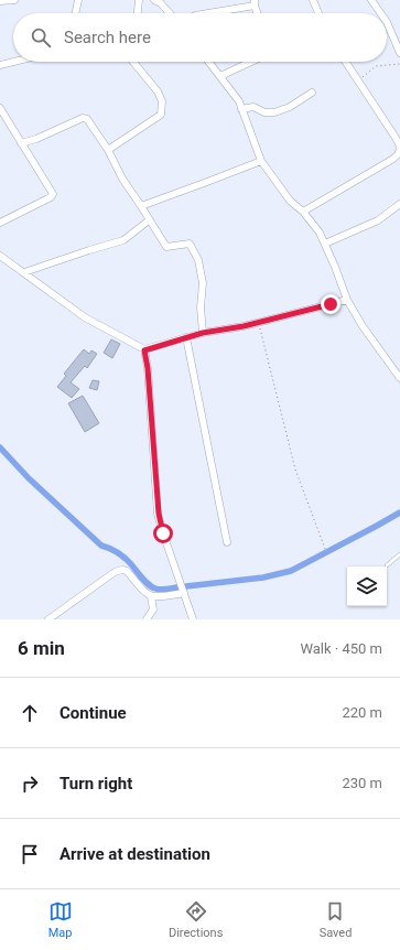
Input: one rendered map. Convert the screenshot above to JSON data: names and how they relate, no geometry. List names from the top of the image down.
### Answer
{
  "page": {
    "search": "Search here",
    "heading": ["6 min", "Walk · 450 m"],
    "list": [
      ["Continue", "220 m"],
      ["Turn right", "230 m"],
      "Arrive at destination"
    ],
    "nav": ["Map", "Directions", "Saved"]
  }
}
